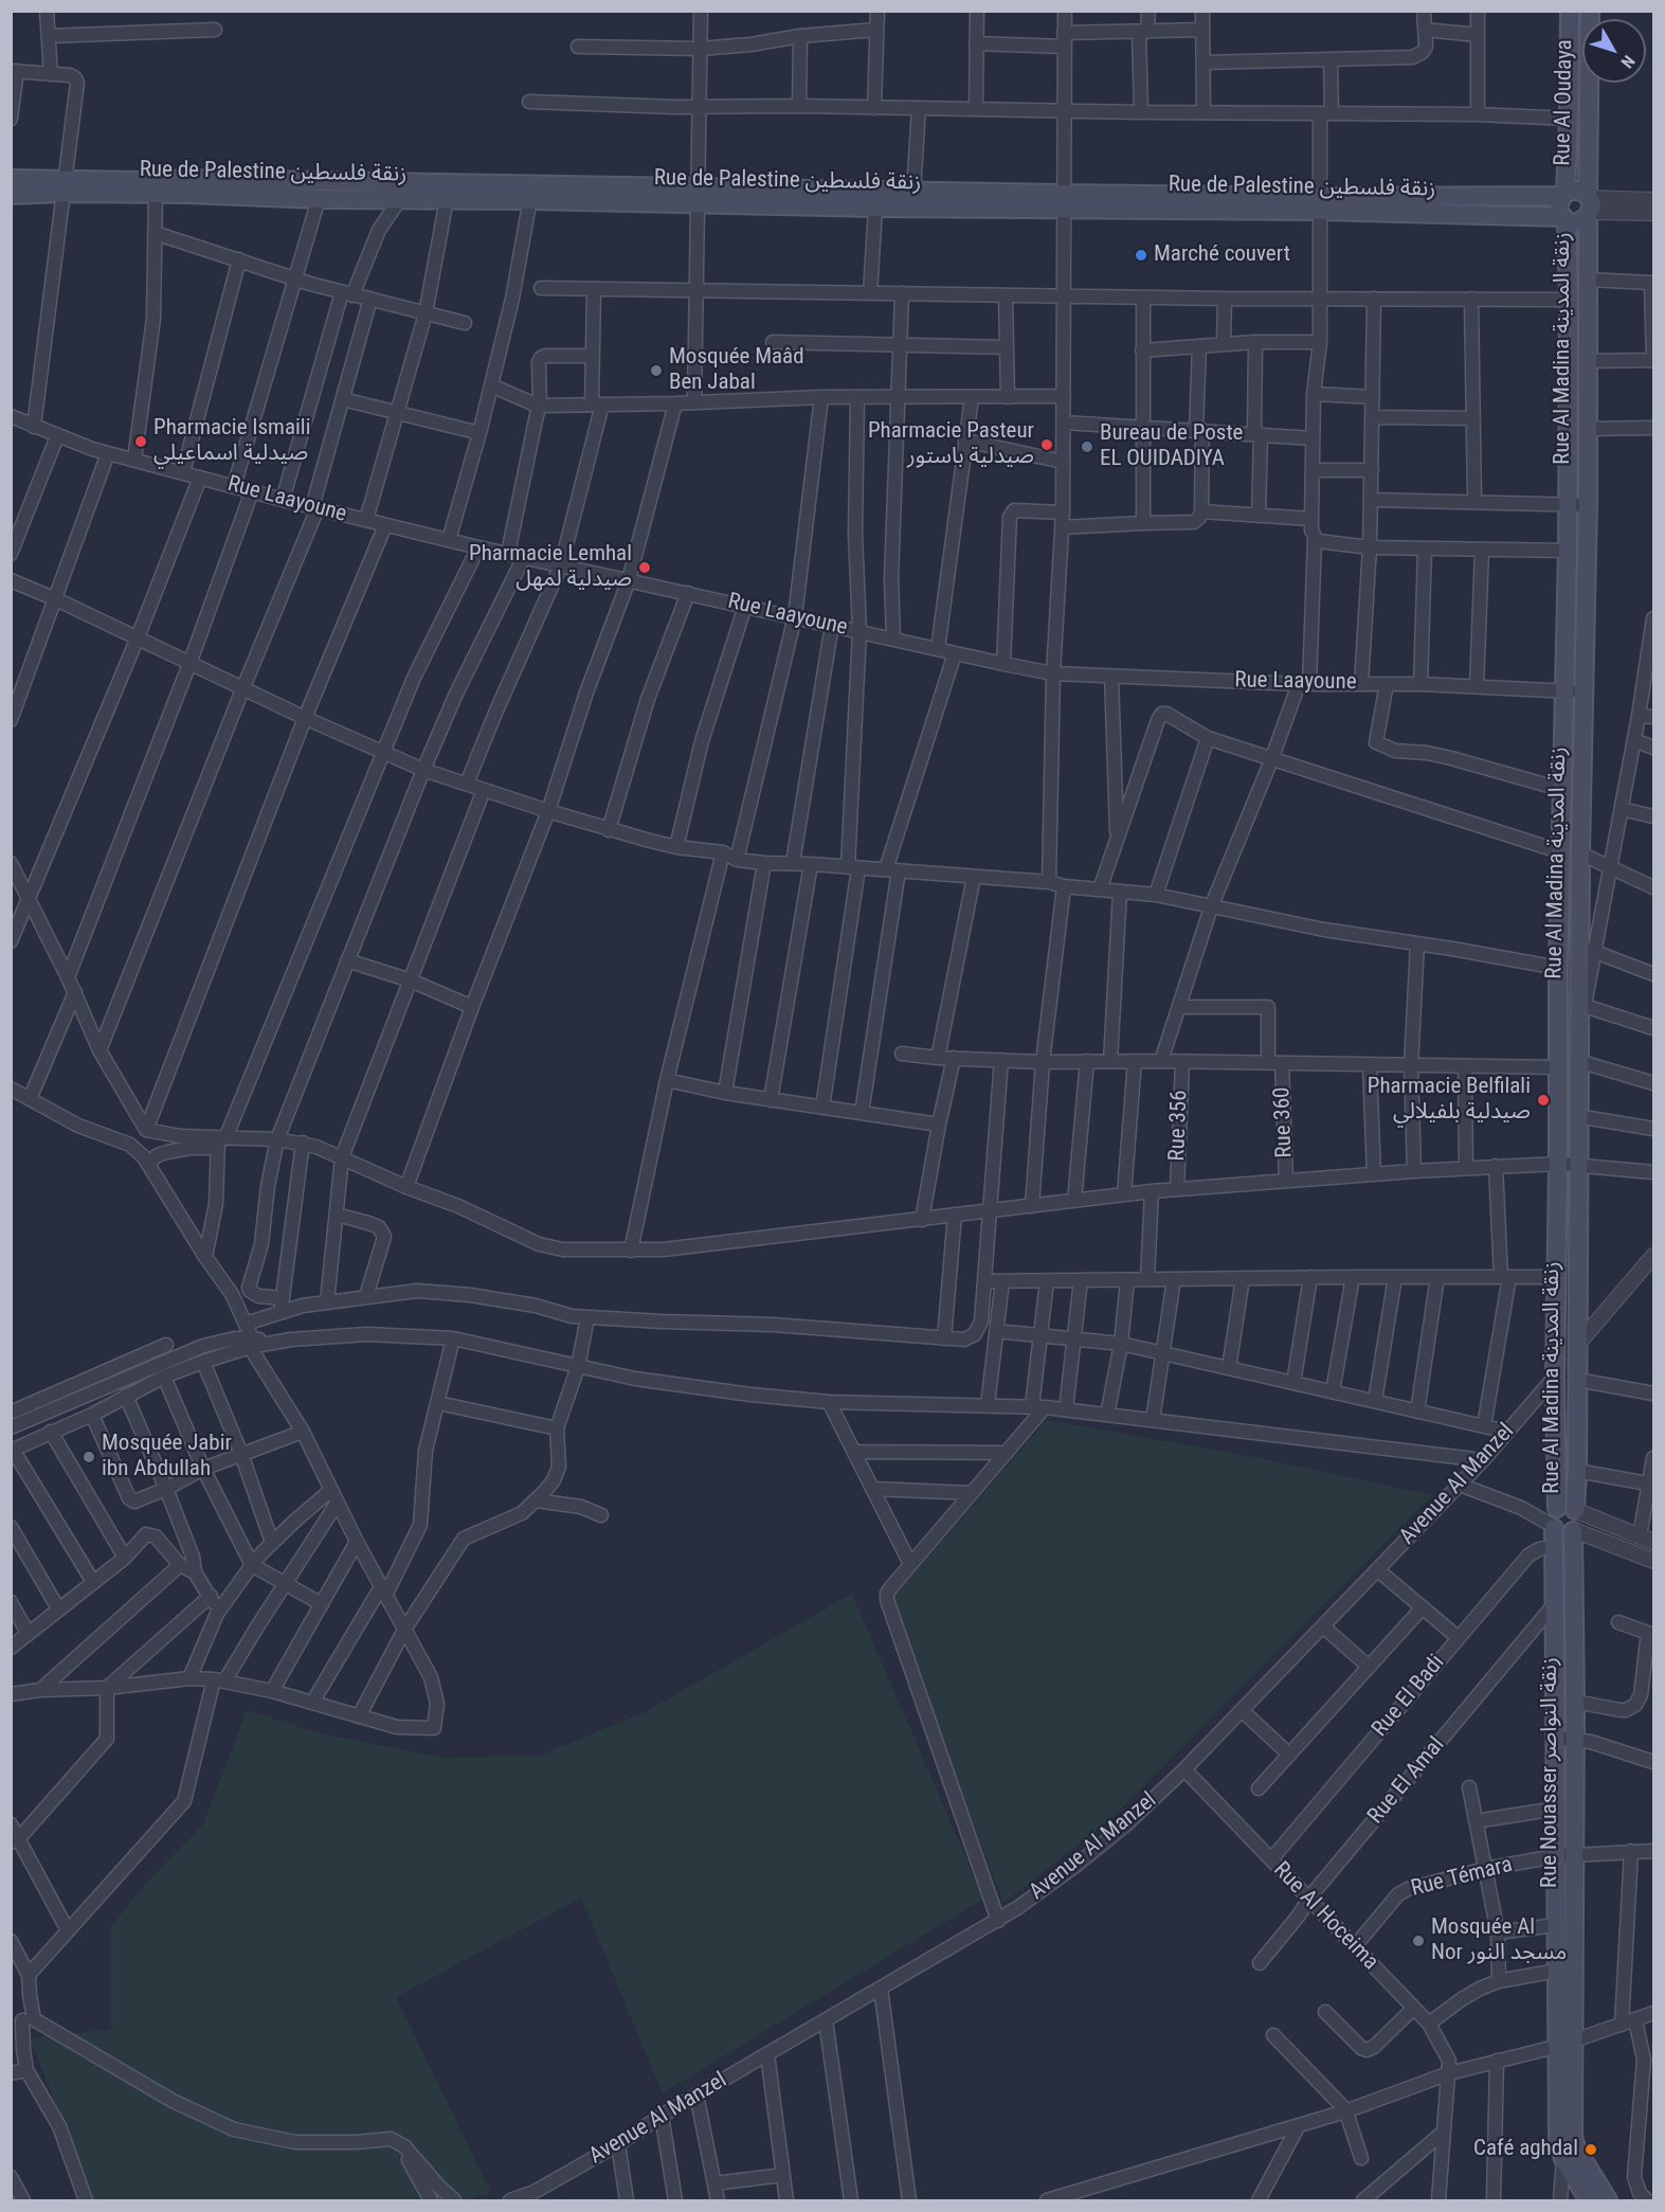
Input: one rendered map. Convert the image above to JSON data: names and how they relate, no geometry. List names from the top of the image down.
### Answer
{
  "streets": {
    "main road": [
      "Rue Al Oudaya",
      "Rue de Palestine زنقة فلسطين",
      "Rue Al Madina زنقة المدينة",
      "Rue Nouasser زنقة النواصر"
    ],
    "street": [
      "Rue Laayoune",
      "Rue 360",
      "Rue 356",
      "Avenue Al Manzel",
      "Rue El Badi",
      "Rue El Amal",
      "Rue Témara",
      "Rue Al Hoceima"
    ]
  },
  "crossings": [
    ["Rue Al Oudaya", "Rue de Palestine زنقة فلسطين"],
    ["Rue Al Oudaya", "Rue Al Madina زنقة المدينة"],
    ["Rue de Palestine زنقة فلسطين", "Rue Al Madina زنقة المدينة"],
    ["Rue Al Madina زنقة المدينة", "Rue Laayoune"],
    ["Rue Al Madina زنقة المدينة", "Avenue Al Manzel"],
    ["Rue Al Madina زنقة المدينة", "Rue Nouasser زنقة النواصر"],
    ["Avenue Al Manzel", "Rue Al Hoceima"],
    ["Rue El Badi", "Rue Nouasser زنقة النواصر"],
    ["Rue El Badi", "Rue Al Hoceima"],
    ["Rue Nouasser زنقة النواصر", "Rue El Amal"],
    ["Rue Nouasser زنقة النواصر", "Rue Témara"],
    ["Rue El Amal", "Rue Al Hoceima"],
    ["Rue Témara", "Rue Al Hoceima"]
  ],
  "places": [
    "Marché couvert",
    "Mosquée Maâd Ben Jabal",
    "Pharmacie Ismaili صيدلية اسماعيلي",
    "Pharmacie Pasteur صيدلية باستور",
    "Bureau de Poste EL OUIDADIYA",
    "Pharmacie Lemhal صيدلية لمهل",
    "Pharmacie Belfilali صيدلية بلفيلالي",
    "Mosquée Jabir ibn Abdullah",
    "Mosquée Al Nor مسجد النور",
    "Café aghdal"
  ],
  "north": "bottom right"
}
